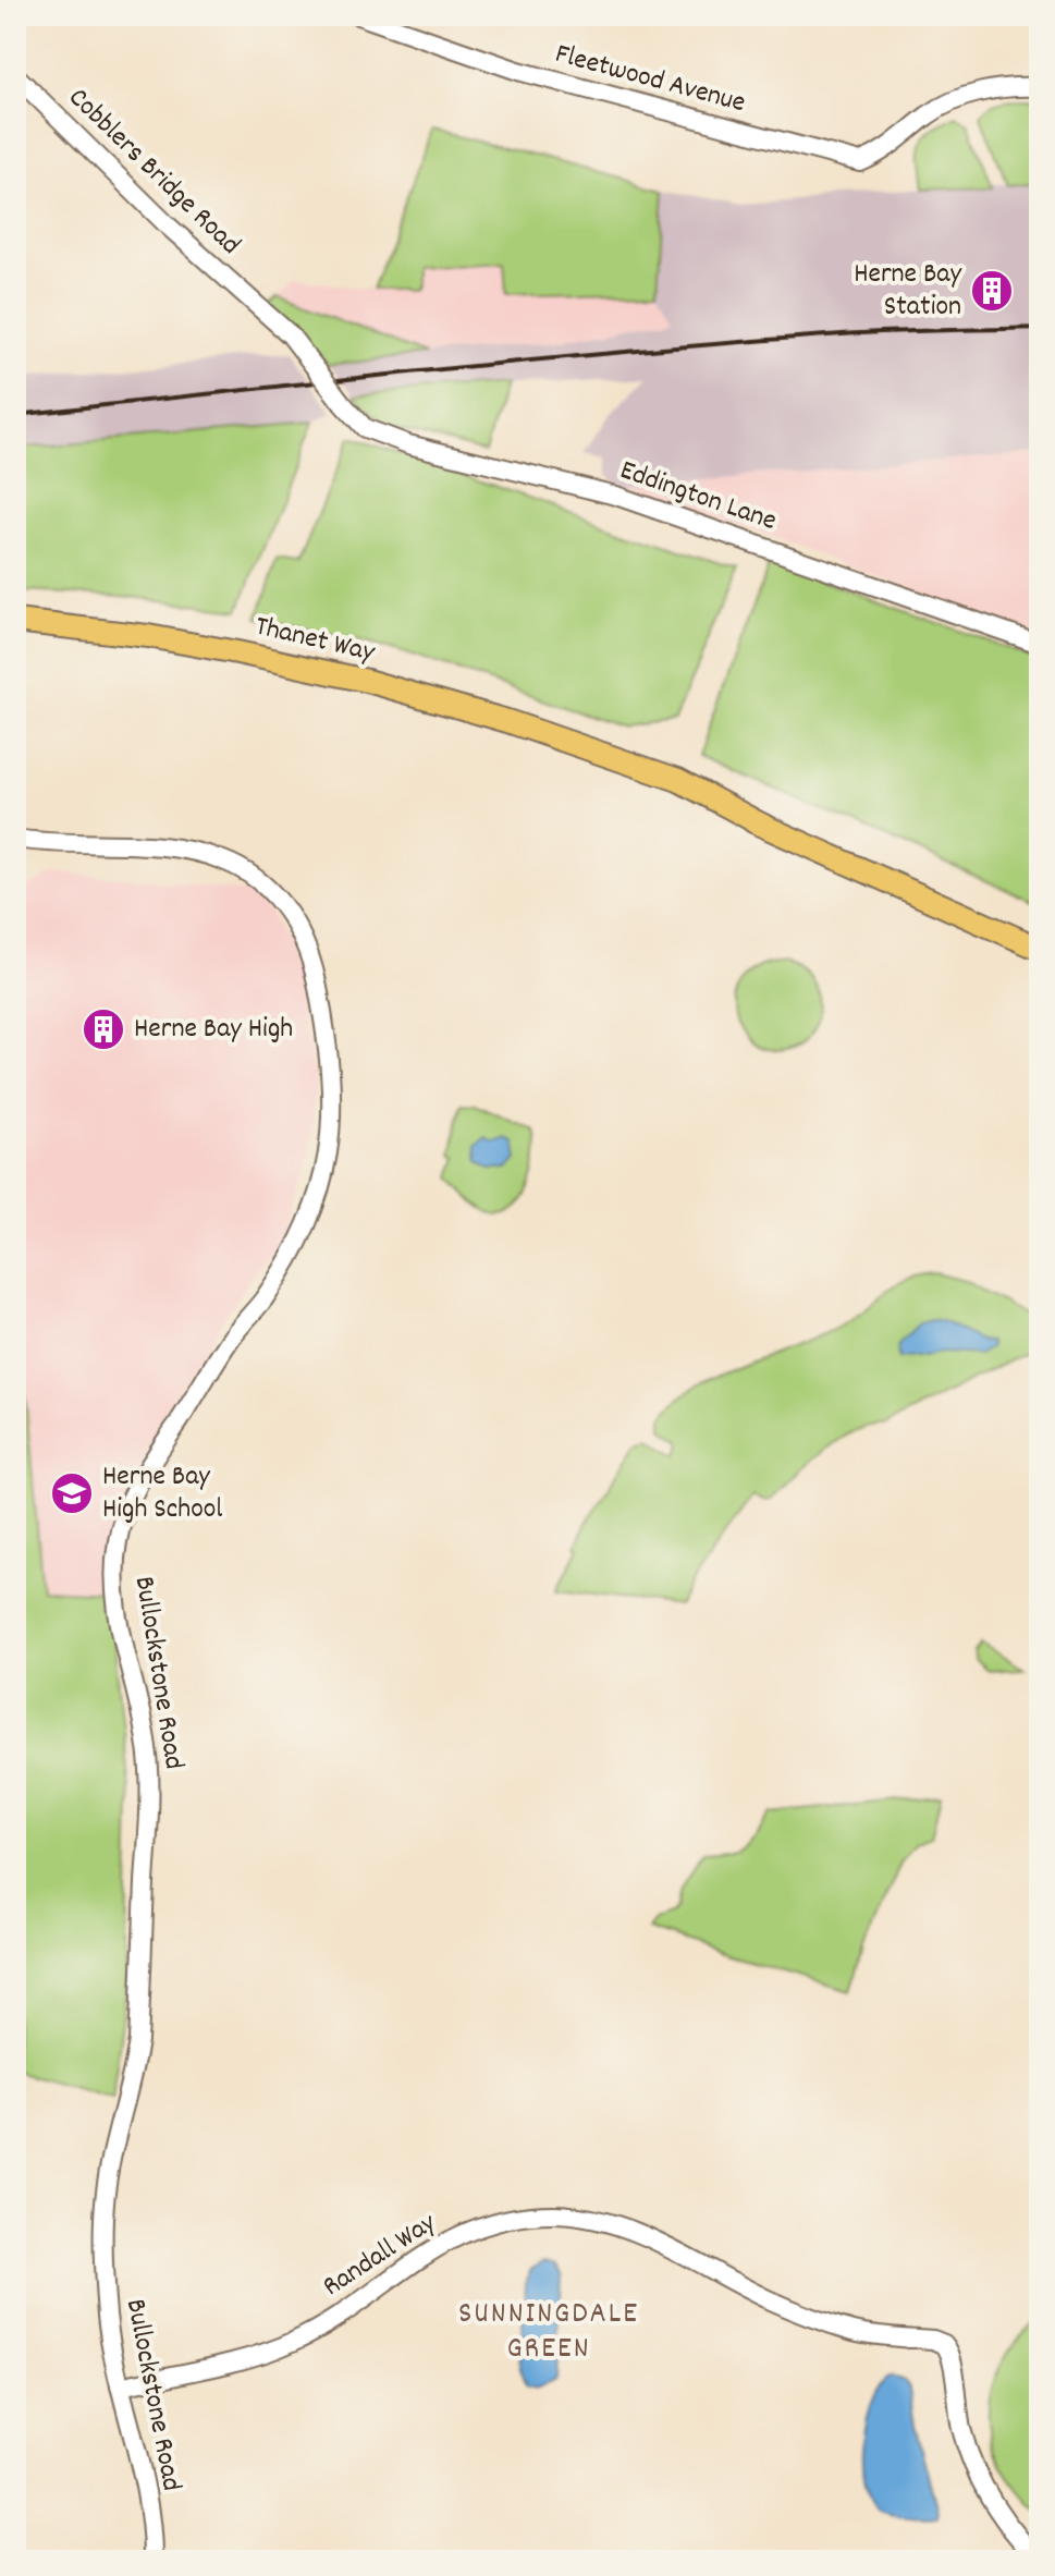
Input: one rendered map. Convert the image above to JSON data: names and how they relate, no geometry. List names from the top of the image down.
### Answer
{
  "streets": {
    "main road": ["Thanet Way"],
    "street": [
      "Fleetwood Avenue",
      "Cobblers Bridge Road",
      "Eddington Lane",
      "Bullockstone Road",
      "Randall Way"
    ]
  },
  "crossings": [
    ["Cobblers Bridge Road", "Eddington Lane"],
    ["Bullockstone Road", "Randall Way"]
  ],
  "districts": ["SUNNINGDALE GREEN"],
  "places": {
    "building": ["Herne Bay Station", "Herne Bay High"],
    "school or university": ["Herne Bay High School"]
  }
}
